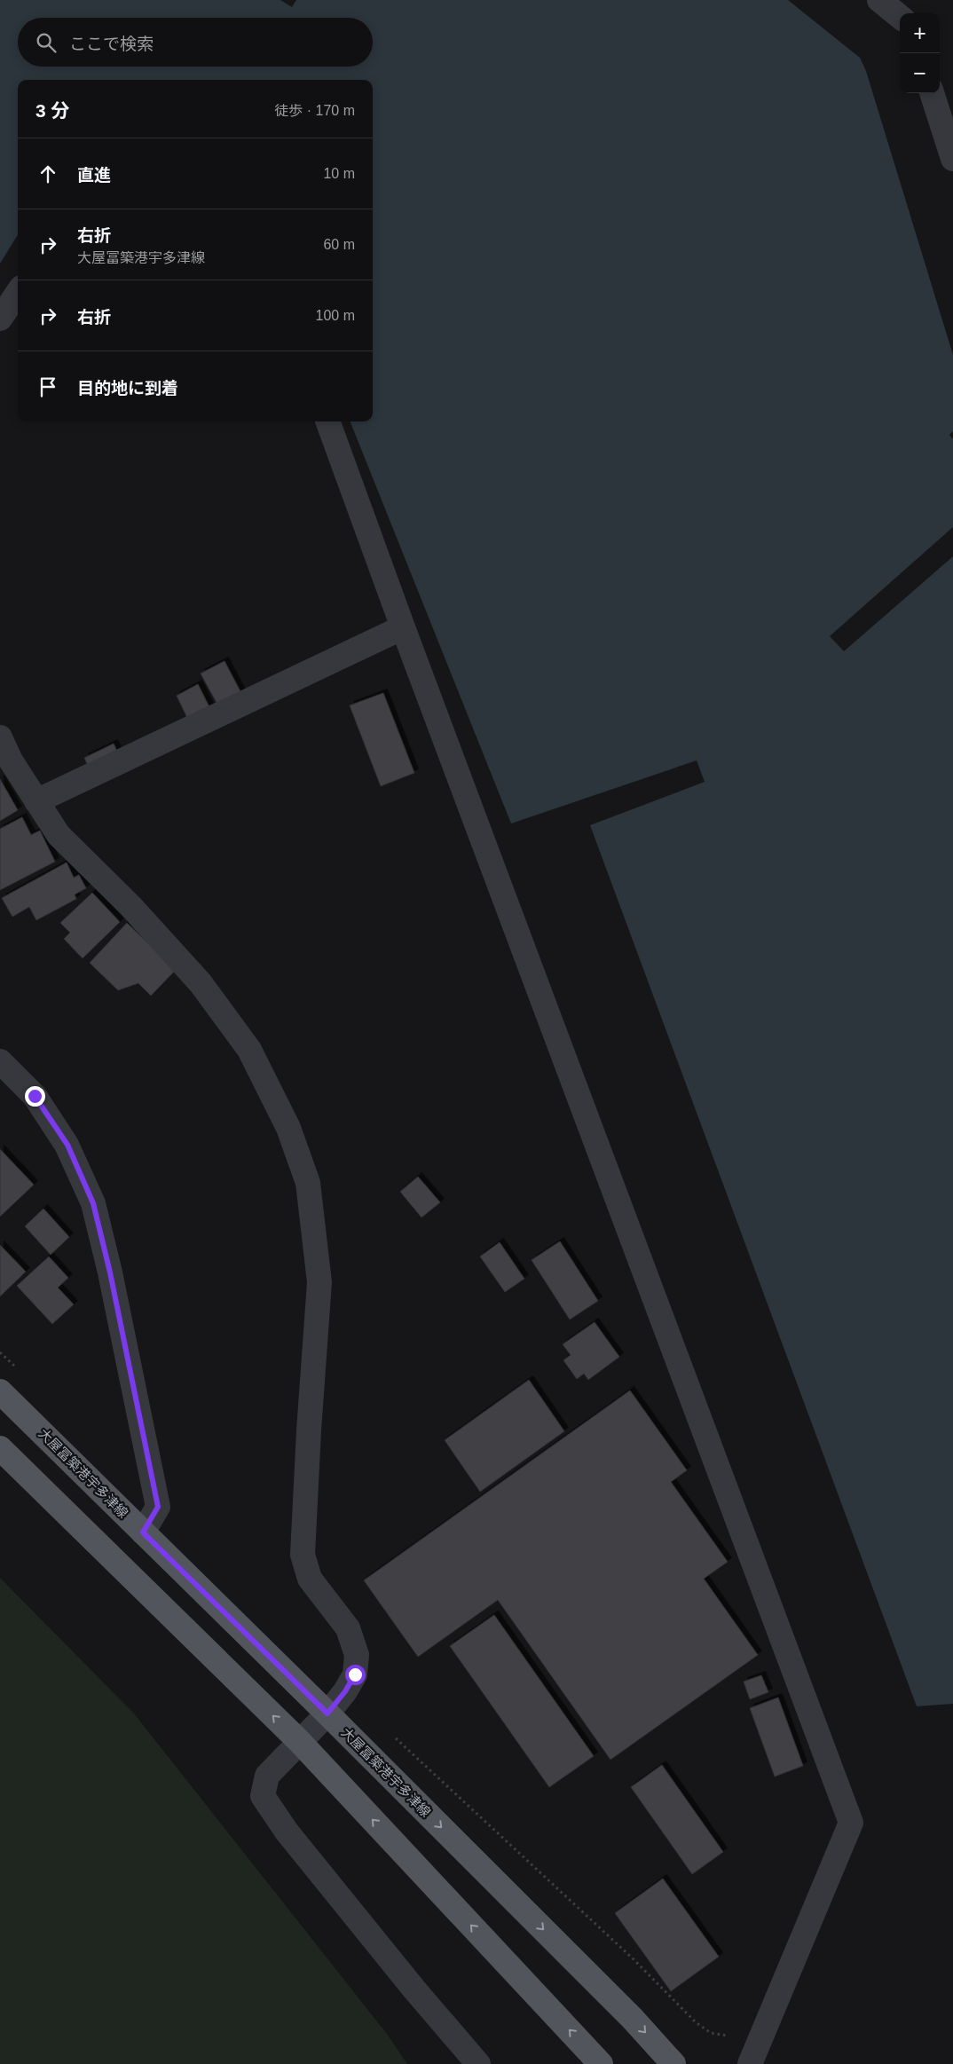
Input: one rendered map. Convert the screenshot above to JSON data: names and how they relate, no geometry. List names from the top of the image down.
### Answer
{
  "streets": {
    "main road": ["大屋冨築港宇多津線"]
  },
  "page": {
    "map_buttons": ["+", "−"],
    "search": "ここで検索",
    "heading": ["3 分", "徒歩 · 170 m"],
    "list": [
      ["直進", "10 m"],
      ["右折", "大屋冨築港宇多津線", "60 m"],
      ["右折", "100 m"],
      "目的地に到着"
    ]
  }
}
